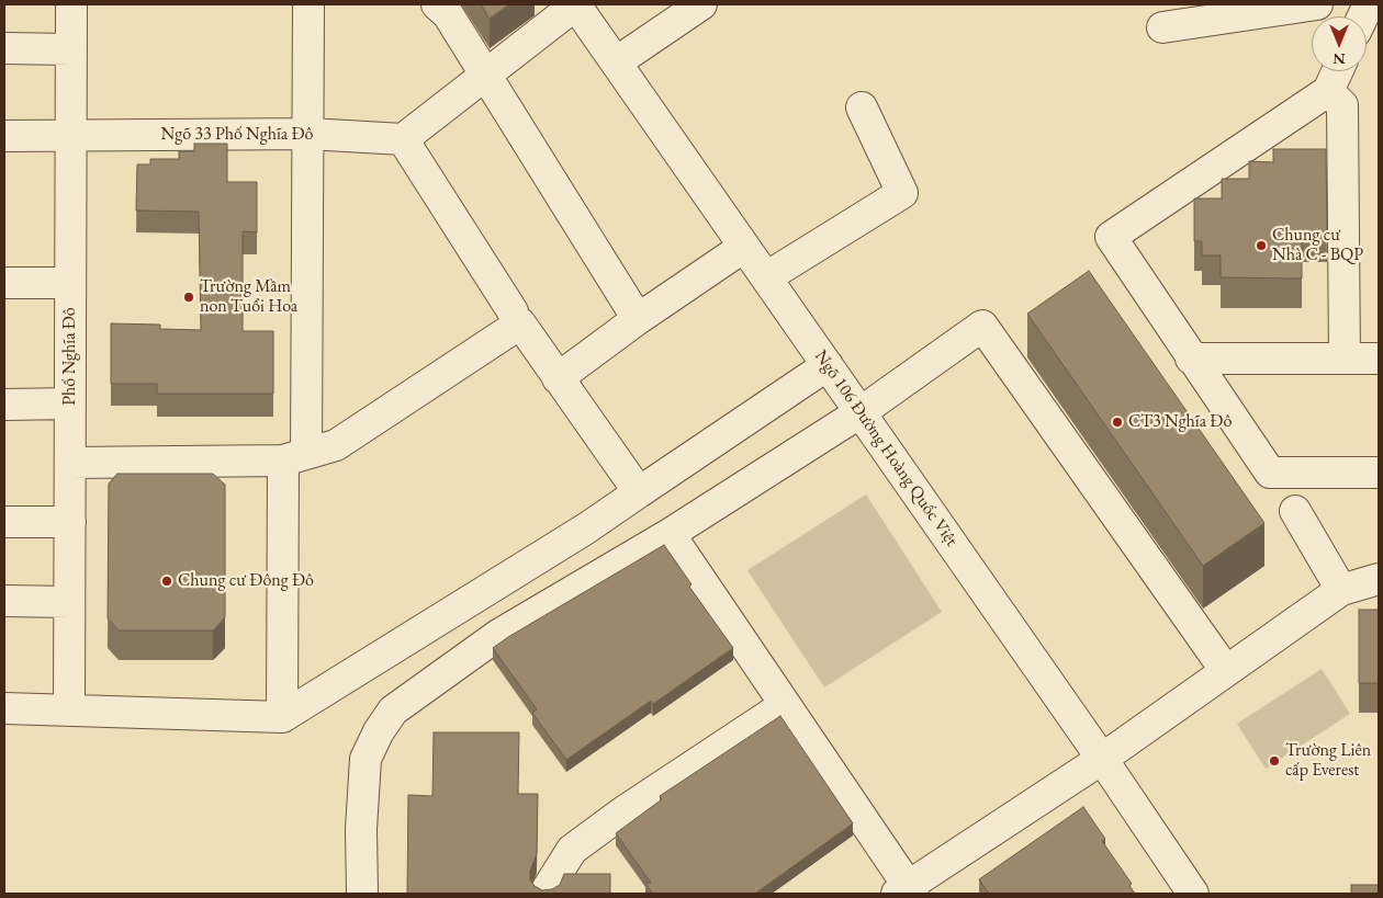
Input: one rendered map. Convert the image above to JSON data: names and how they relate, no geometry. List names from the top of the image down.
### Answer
{
  "streets": {
    "street": ["Ngõ 33 Phố Nghĩa Đô", "Phố Nghĩa Đô", "Ngõ 106 Đường Hoàng Quốc Việt"]
  },
  "crossings": [
    ["Ngõ 33 Phố Nghĩa Đô", "Phố Nghĩa Đô"]
  ],
  "places": [
    "Chung cư Nhà C - BQP",
    "Trường Mầm non Tuổi Hoa",
    "CT3 Nghĩa Đô",
    "Chung cư Đông Đô",
    "Trường Liên cấp Everest"
  ],
  "north": "bottom"
}
